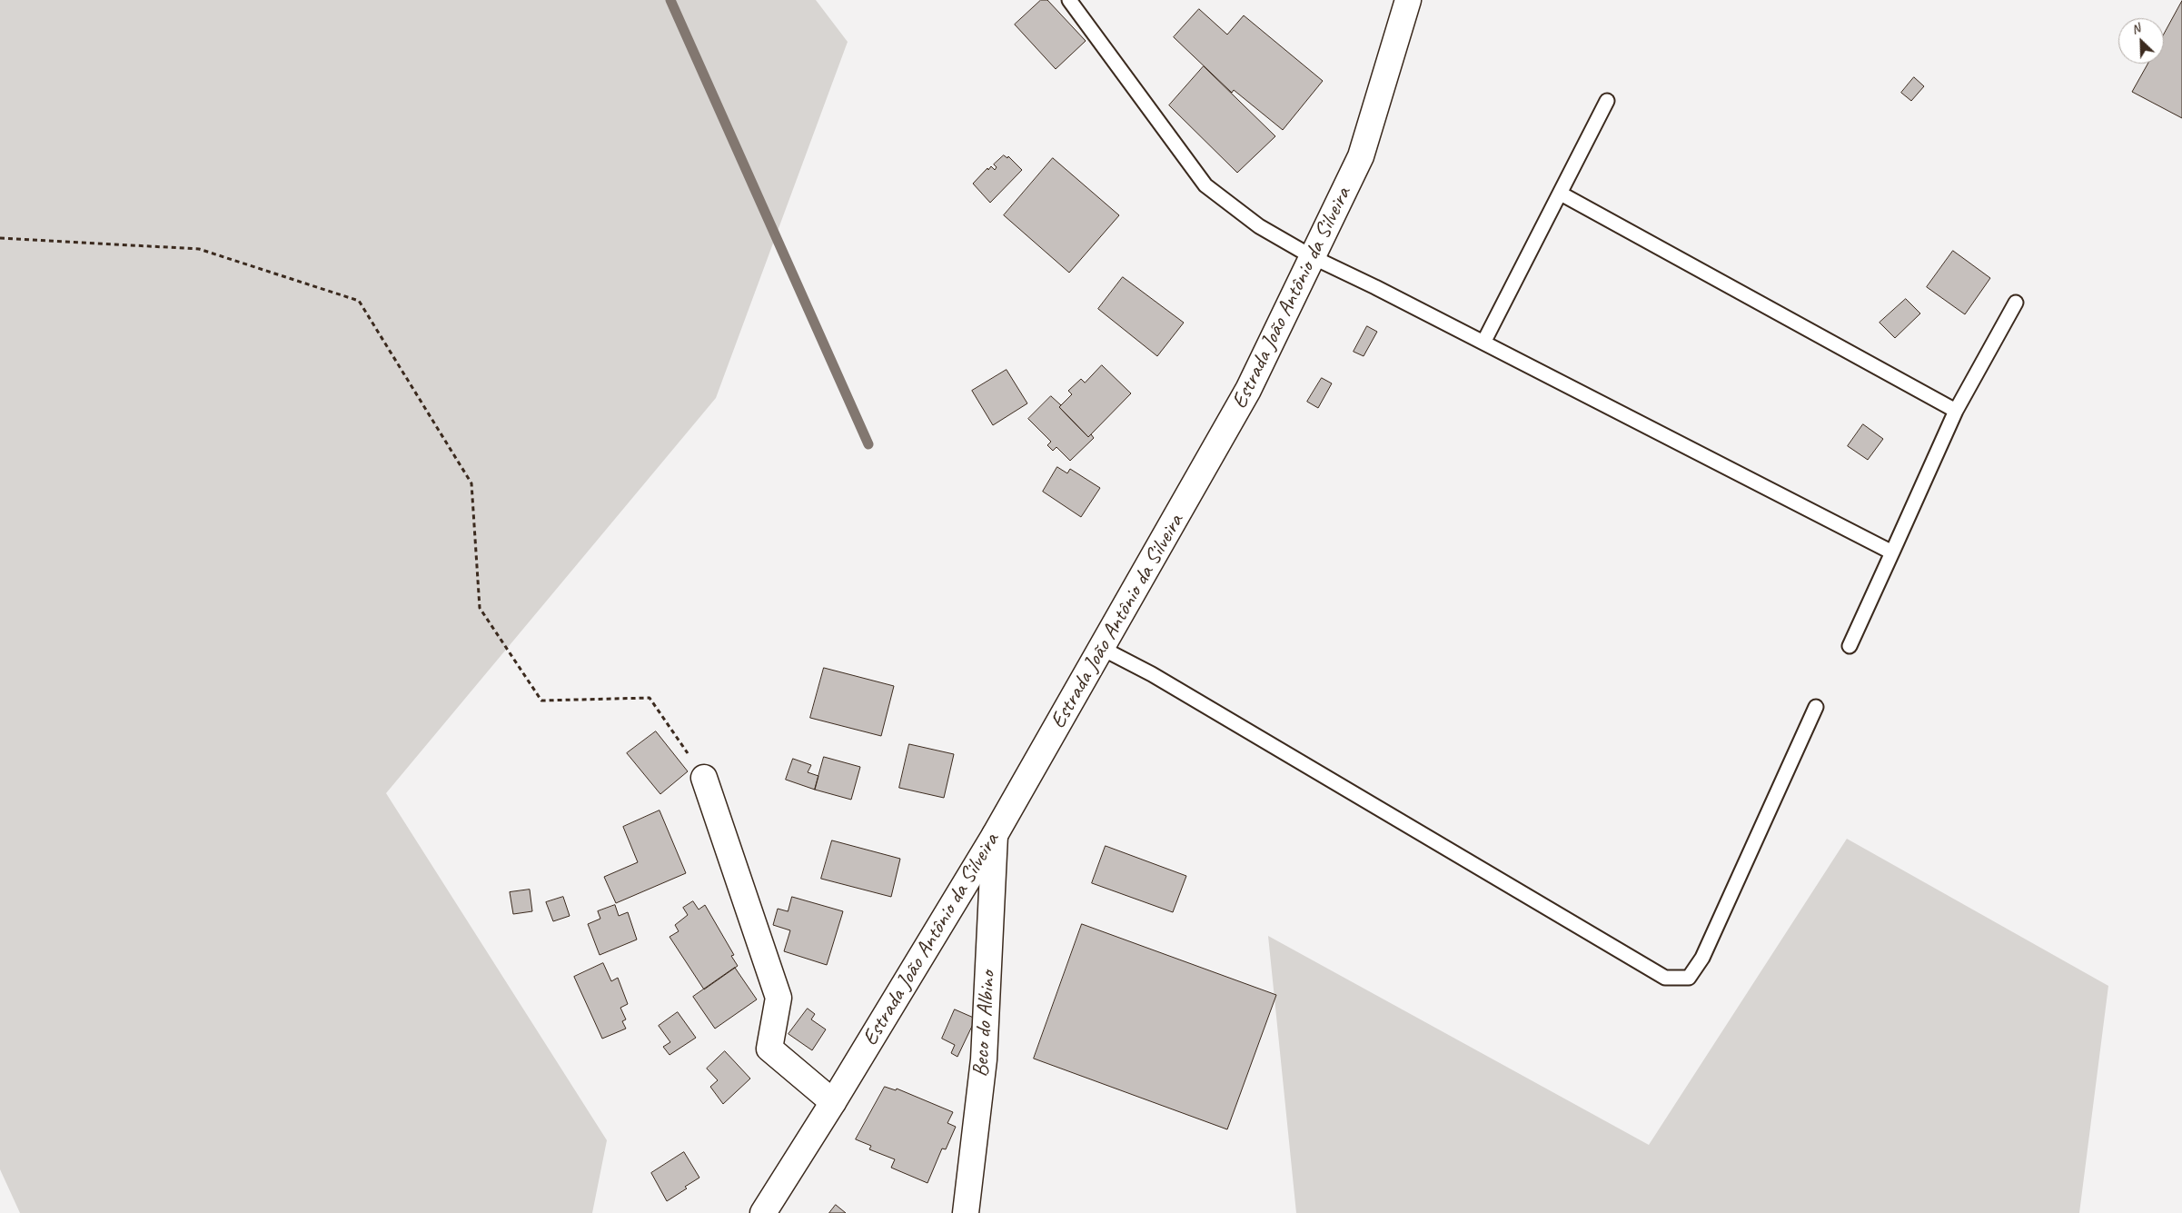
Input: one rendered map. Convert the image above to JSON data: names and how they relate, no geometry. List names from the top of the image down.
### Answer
{
  "streets": {
    "main road": ["Estrada João Antônio da Silveira", "Beco do Albino"]
  },
  "crossings": [
    ["Estrada João Antônio da Silveira", "Beco do Albino"]
  ],
  "north": "top left"
}
